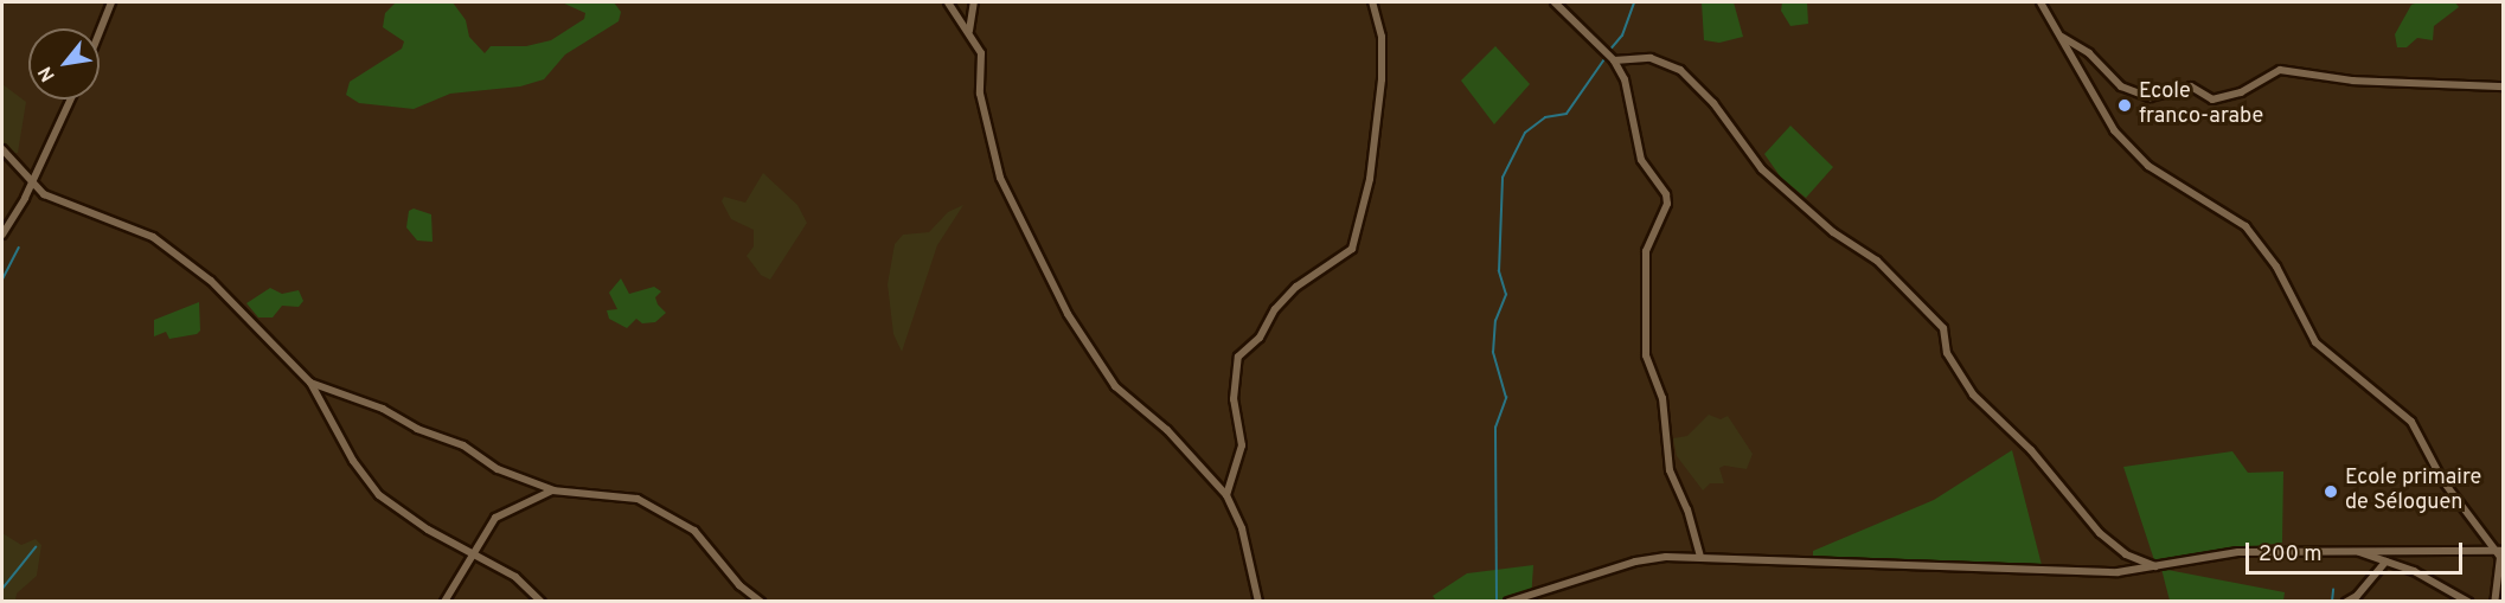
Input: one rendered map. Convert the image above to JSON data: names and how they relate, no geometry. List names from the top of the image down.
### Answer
{
  "places": ["Ecole franco-arabe", "Ecole primaire de Séloguen"],
  "scale_bar": "200 m",
  "north": "bottom left"
}
